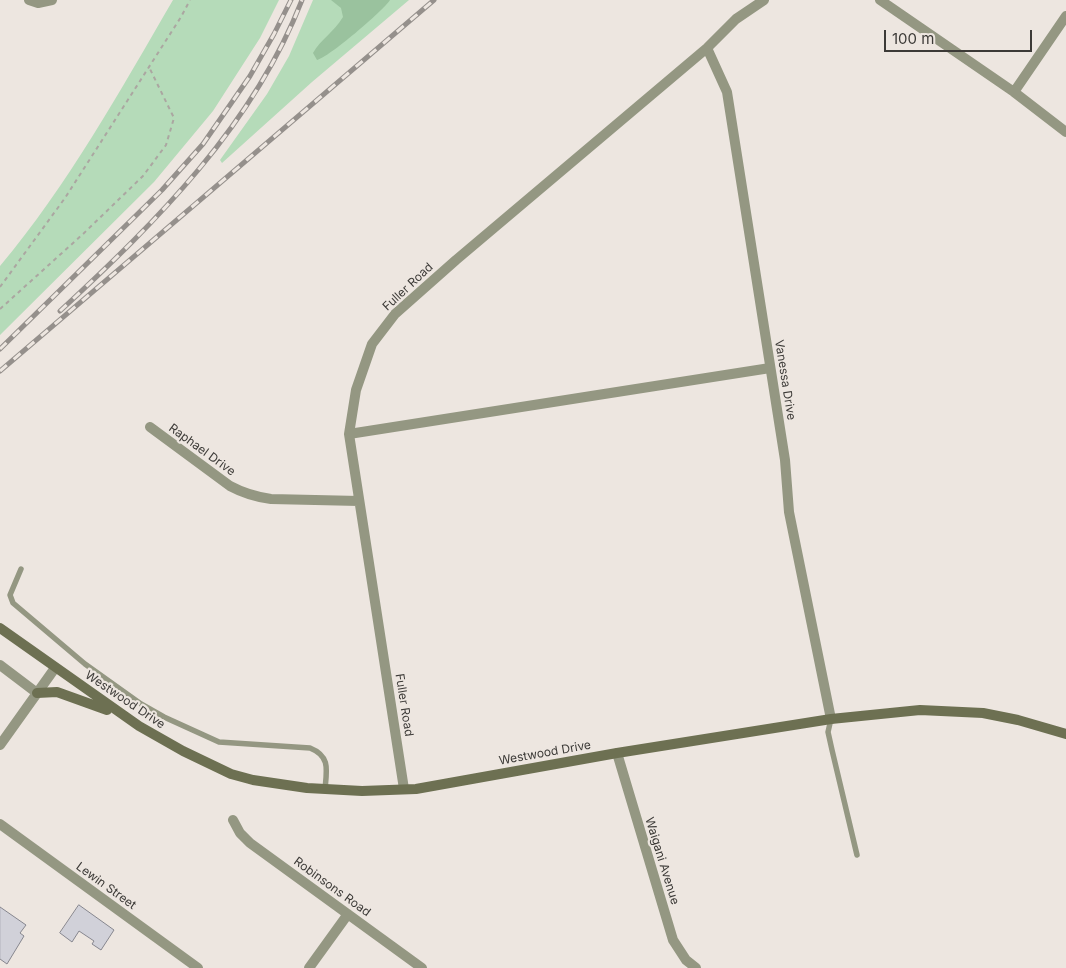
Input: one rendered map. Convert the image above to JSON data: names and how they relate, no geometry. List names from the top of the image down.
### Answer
{
  "streets": {
    "main road": ["Westwood Drive"],
    "street": [
      "Fuller Road",
      "Vanessa Drive",
      "Raphael Drive",
      "Waigani Avenue",
      "Lewin Street",
      "Robinsons Road"
    ]
  },
  "crossings": [
    ["Fuller Road", "Vanessa Drive"],
    ["Fuller Road", "Raphael Drive"],
    ["Fuller Road", "Westwood Drive"],
    ["Vanessa Drive", "Westwood Drive"],
    ["Westwood Drive", "Waigani Avenue"]
  ],
  "scale_bar": "100 m"
}
